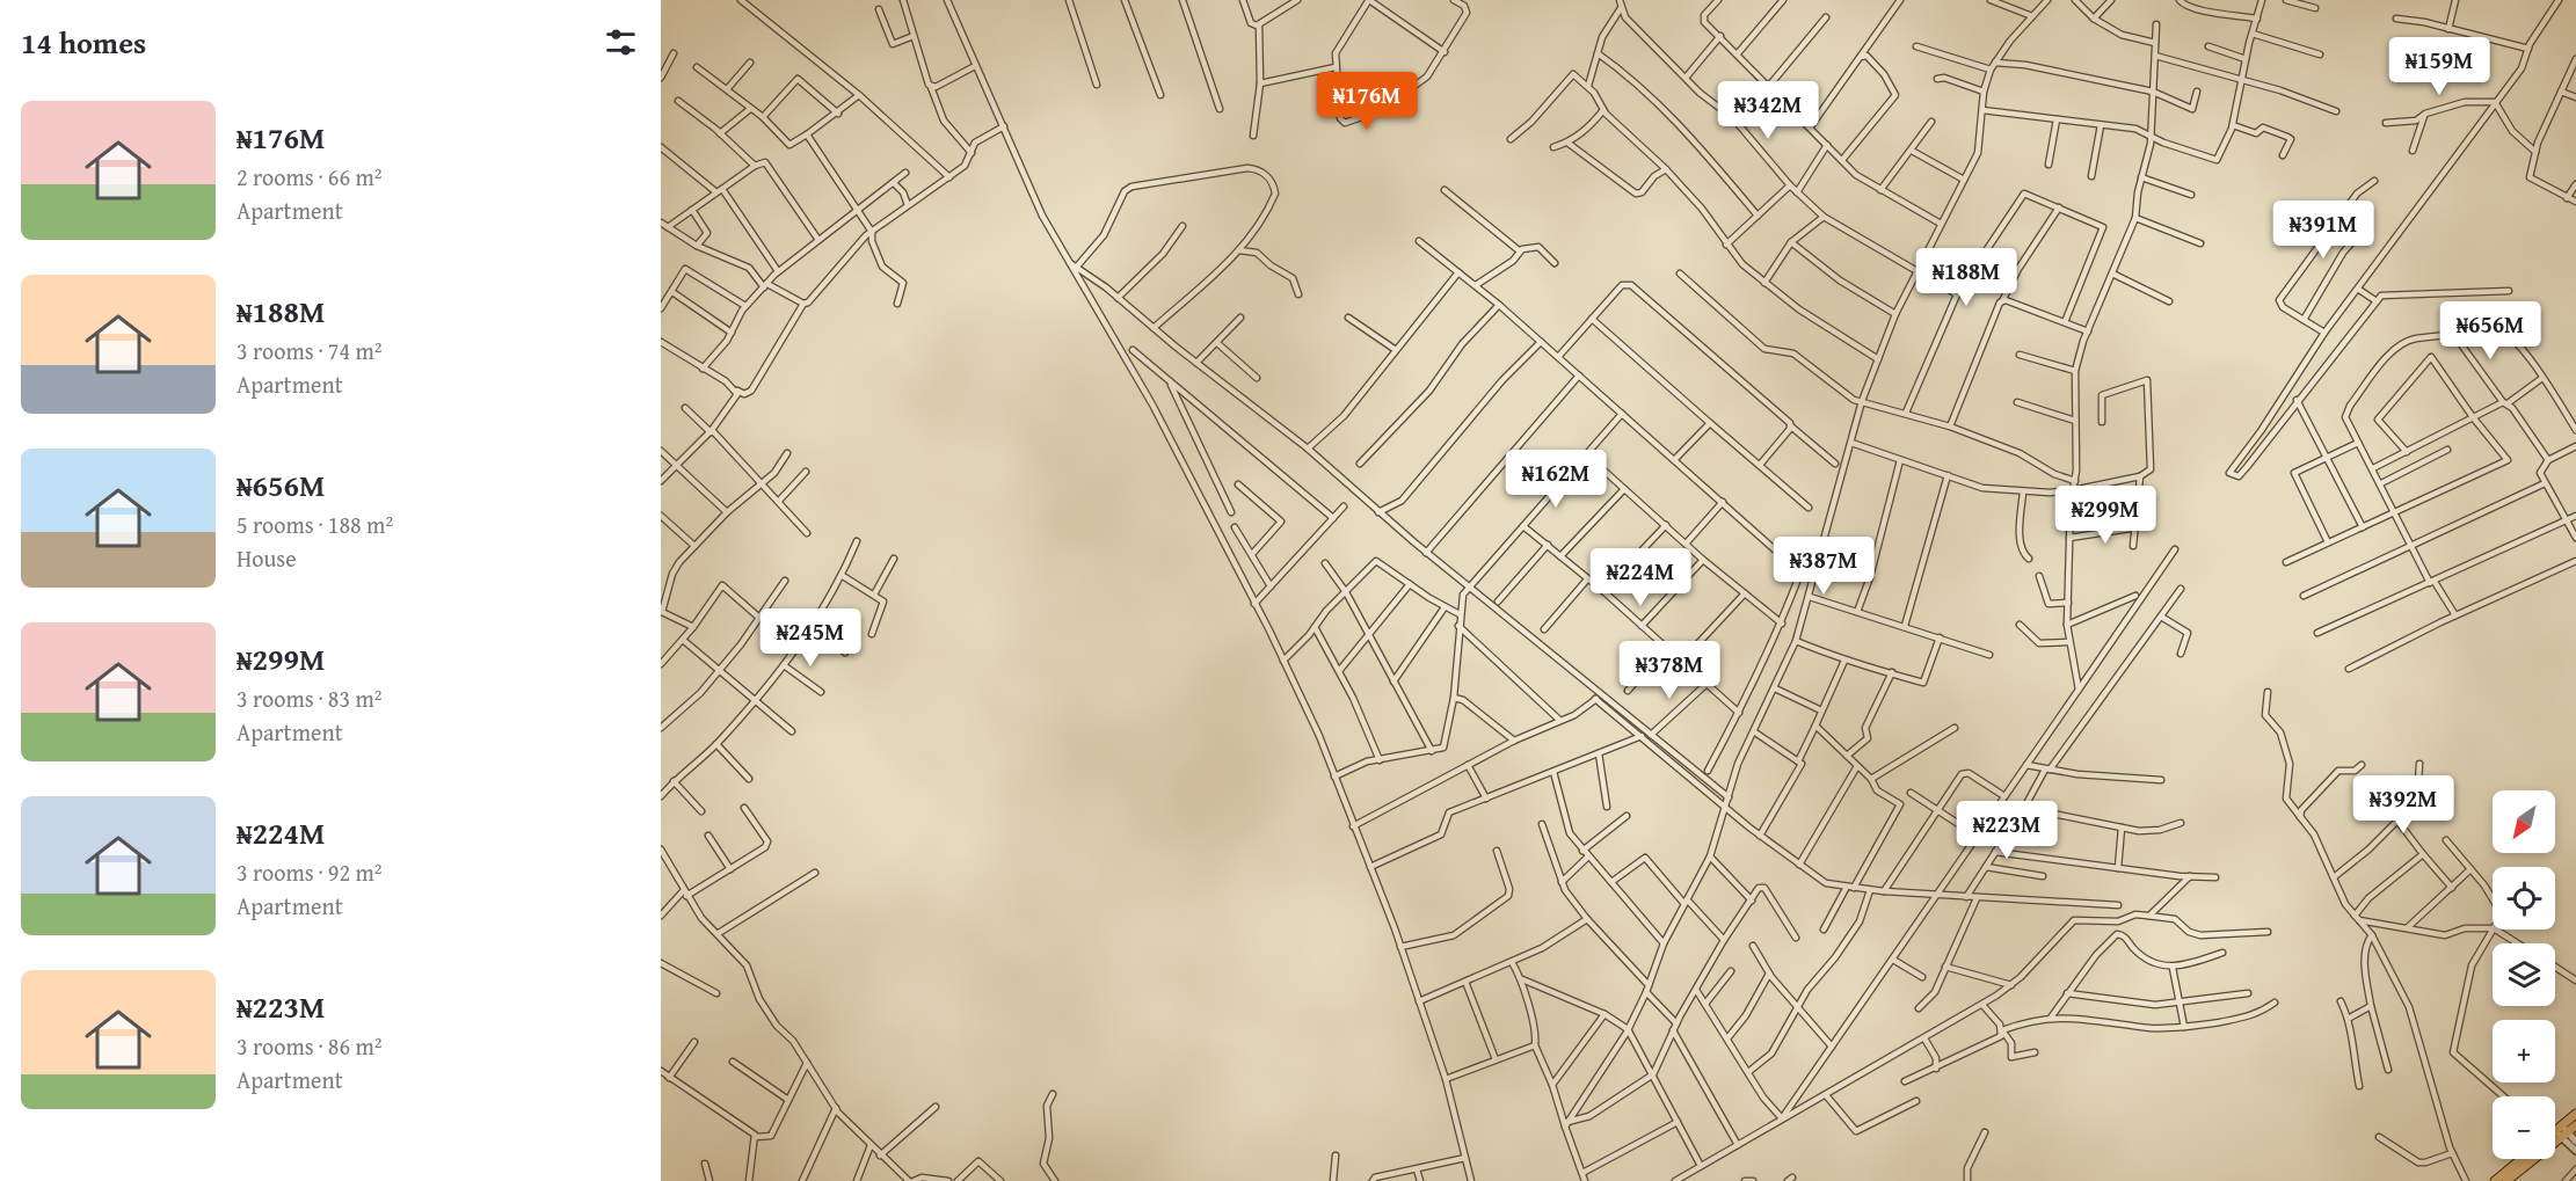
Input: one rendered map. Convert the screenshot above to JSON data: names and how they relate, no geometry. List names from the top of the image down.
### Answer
{
  "north": "bottom left",
  "page": {
    "heading": "14 homes",
    "price": [
      "₦159M",
      "₦176M",
      "₦342M",
      "₦391M",
      "₦188M",
      "₦656M",
      "₦162M",
      "₦299M",
      "₦387M",
      "₦224M",
      "₦245M",
      "₦378M",
      "₦392M",
      "₦223M"
    ],
    "list": [
      {
        "name": "₦176M",
        "note": "2 rooms · 66 m² · Apartment"
      },
      {
        "name": "₦188M",
        "note": "3 rooms · 74 m² · Apartment"
      },
      {
        "name": "₦656M",
        "note": "5 rooms · 188 m² · House"
      },
      {
        "name": "₦299M",
        "note": "3 rooms · 83 m² · Apartment"
      },
      {
        "name": "₦224M",
        "note": "3 rooms · 92 m² · Apartment"
      },
      {
        "name": "₦223M",
        "note": "3 rooms · 86 m² · Apartment"
      }
    ],
    "map_buttons": ["+", "−"]
  }
}
